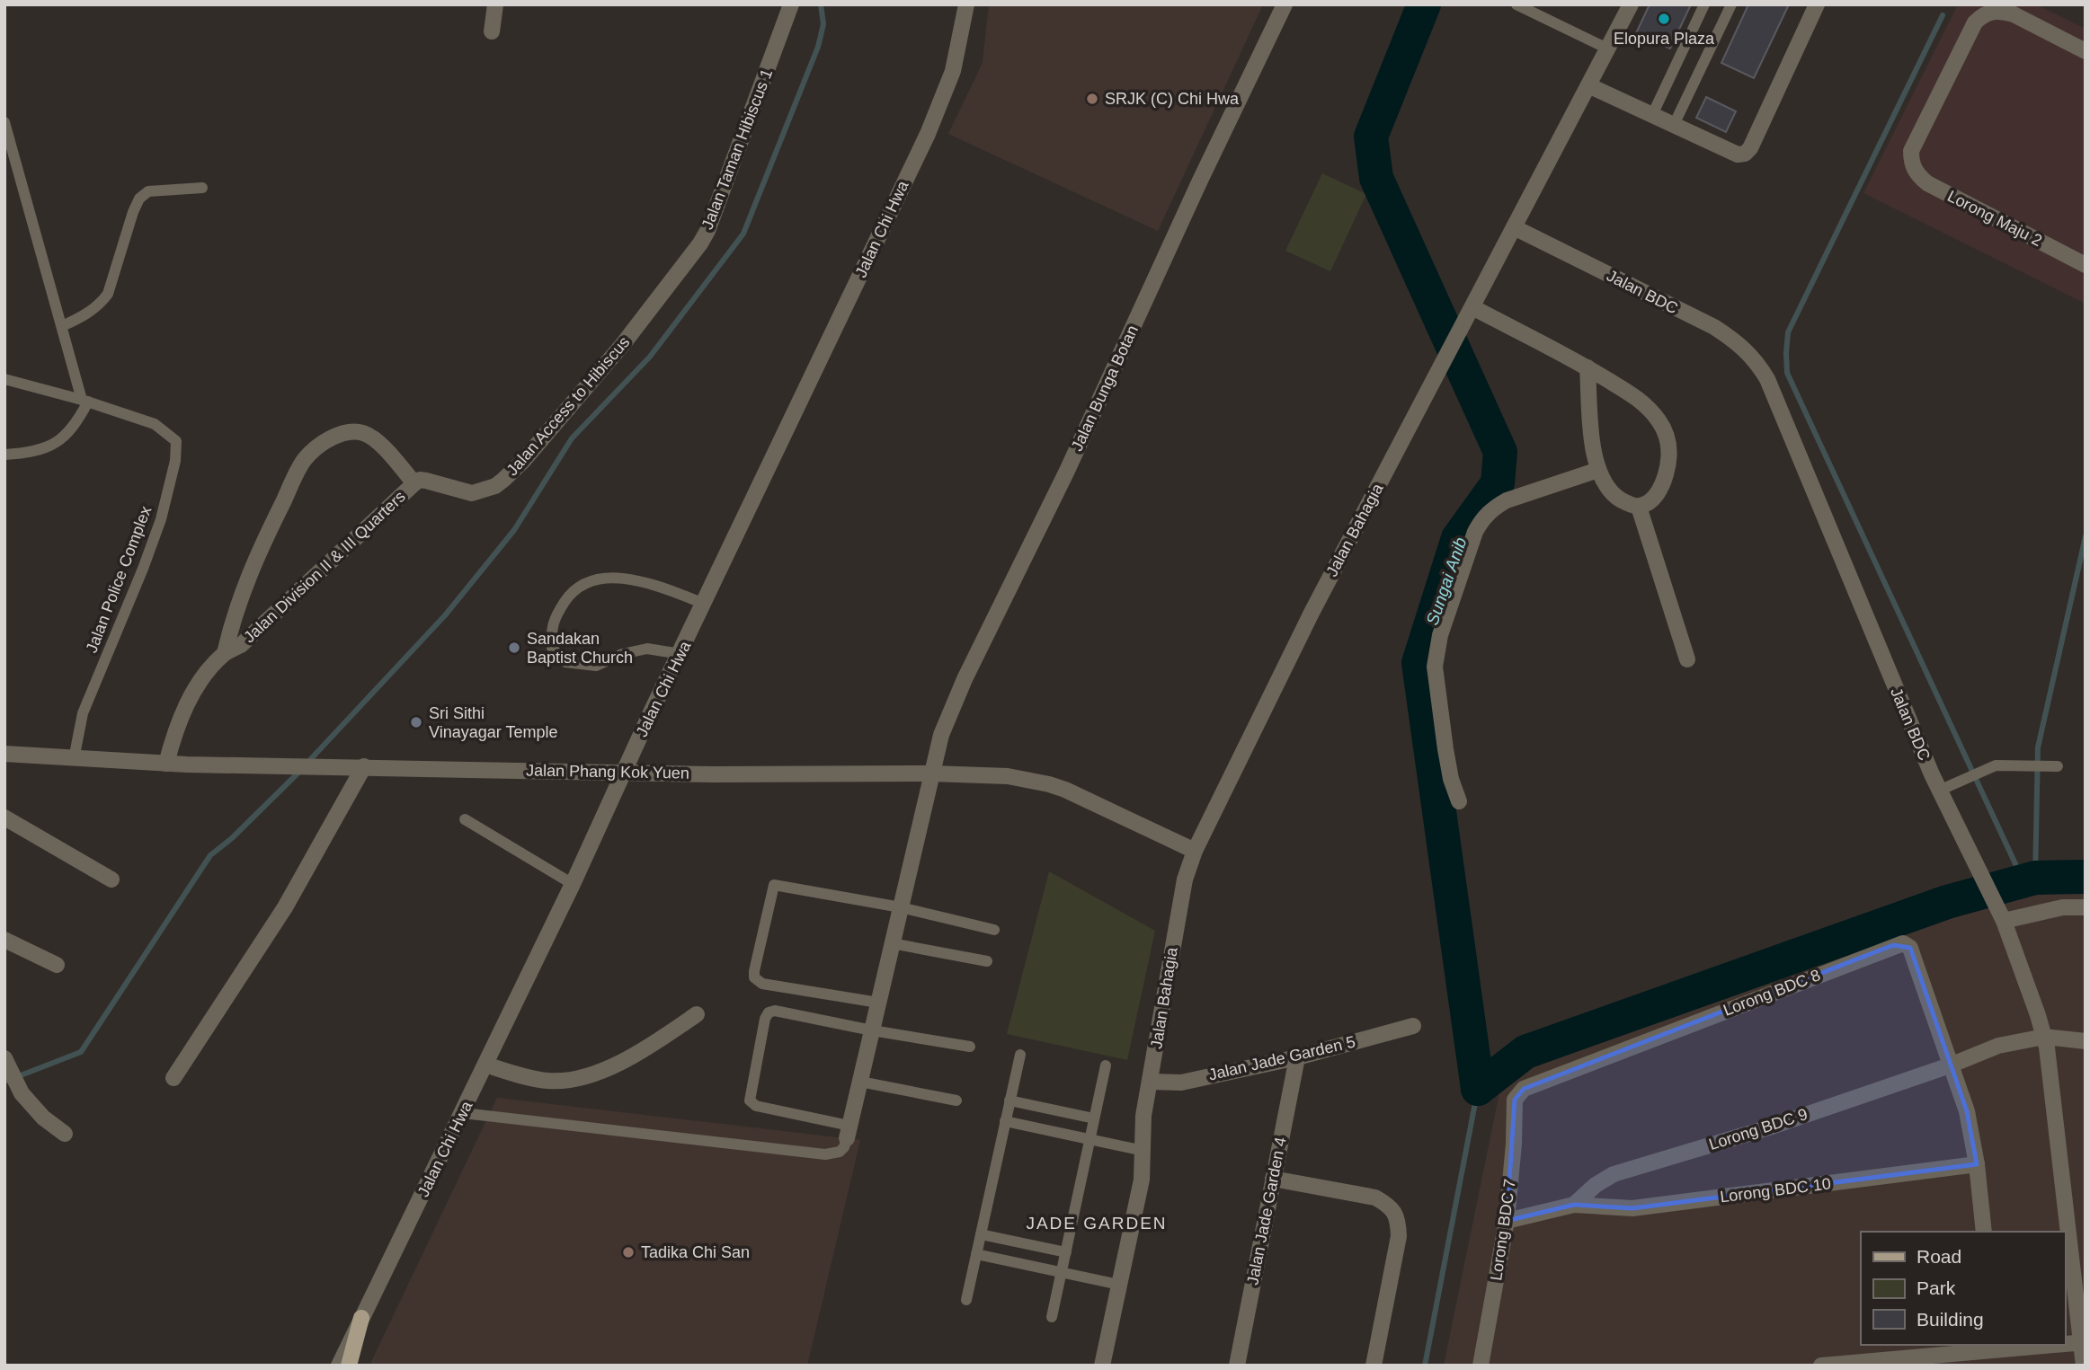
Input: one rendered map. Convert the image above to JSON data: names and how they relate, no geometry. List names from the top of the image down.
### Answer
{
  "streets": {
    "street": [
      "Jalan Taman Hibiscus 1",
      "Lorong Maju 2",
      "Jalan Chi Hwa",
      "Jalan BDC",
      "Jalan Bunga Botan",
      "Jalan Access to Hibiscus",
      "Jalan Bahagia",
      "Jalan Division II & III Quarters",
      "Jalan Phang Kok Yuen",
      "Lorong BDC 8",
      "Jalan Jade Garden 5",
      "Lorong BDC 9",
      "Lorong BDC 10",
      "Jalan Jade Garden 4",
      "Lorong BDC 7"
    ],
    "lane": ["Jalan Police Complex"]
  },
  "crossings": [
    ["Jalan Taman Hibiscus 1", "Jalan Access to Hibiscus"],
    ["Jalan Chi Hwa", "Jalan Phang Kok Yuen"],
    ["Jalan BDC", "Jalan Bahagia"],
    ["Jalan BDC", "Lorong BDC 9"],
    ["Jalan Bunga Botan", "Jalan Phang Kok Yuen"],
    ["Jalan Access to Hibiscus", "Jalan Division II & III Quarters"],
    ["Jalan Bahagia", "Jalan Phang Kok Yuen"],
    ["Jalan Bahagia", "Jalan Jade Garden 5"],
    ["Jalan Division II & III Quarters", "Jalan Phang Kok Yuen"],
    ["Jalan Police Complex", "Jalan Phang Kok Yuen"],
    ["Lorong BDC 8", "Lorong BDC 9"],
    ["Lorong BDC 8", "Lorong BDC 7"],
    ["Jalan Jade Garden 5", "Jalan Jade Garden 4"],
    ["Lorong BDC 9", "Lorong BDC 10"]
  ],
  "districts": ["JADE GARDEN"],
  "water": ["Sungai Anib"],
  "places": [
    "Elopura Plaza",
    "SRJK (C) Chi Hwa",
    "Sandakan Baptist Church",
    "Sri Sithi Vinayagar Temple",
    "Tadika Chi San"
  ],
  "legend": ["Road", "Park", "Building"]
}
